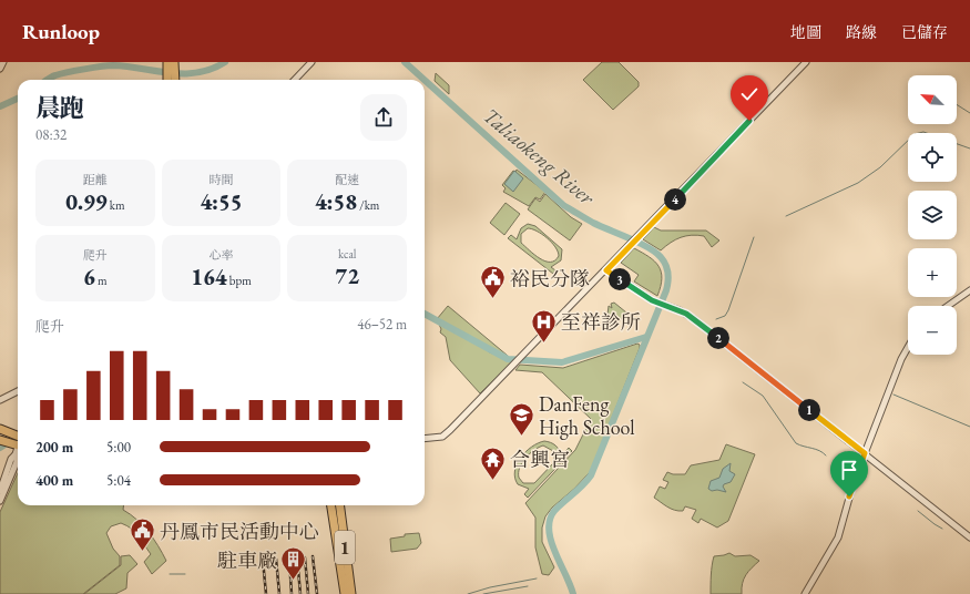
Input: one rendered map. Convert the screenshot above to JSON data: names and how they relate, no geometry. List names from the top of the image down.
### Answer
{
  "streets": {
    "main road": ["1"]
  },
  "water": ["Taliaokeng River"],
  "places": {
    "public building": ["裕民分隊", "丹鳳市民活動中心"],
    "hospital": ["至祥診所"],
    "school or university": ["DanFeng High School"],
    "temple": ["合興宮"],
    "building": ["駐車廠"]
  },
  "north": "top left",
  "page": {
    "header": "Runloop",
    "nav": ["地圖", "路線", "已儲存"],
    "map_buttons": ["+", "−"],
    "heading": ["晨跑", "08:32"],
    "stats": [
      ["距離", "0.99 km"],
      ["時間", "4:55"],
      ["配速", "4:58 /km"],
      ["爬升", "6 m"],
      ["心率", "164 bpm"],
      ["kcal", "72"]
    ],
    "pins": [
      "4",
      "3",
      "2",
      "1"
    ],
    "chart": ["爬升", "46–52 m"],
    "list": [
      {
        "name": "200 m",
        "note": "5:00"
      },
      {
        "name": "400 m",
        "note": "5:04"
      }
    ]
  }
}
